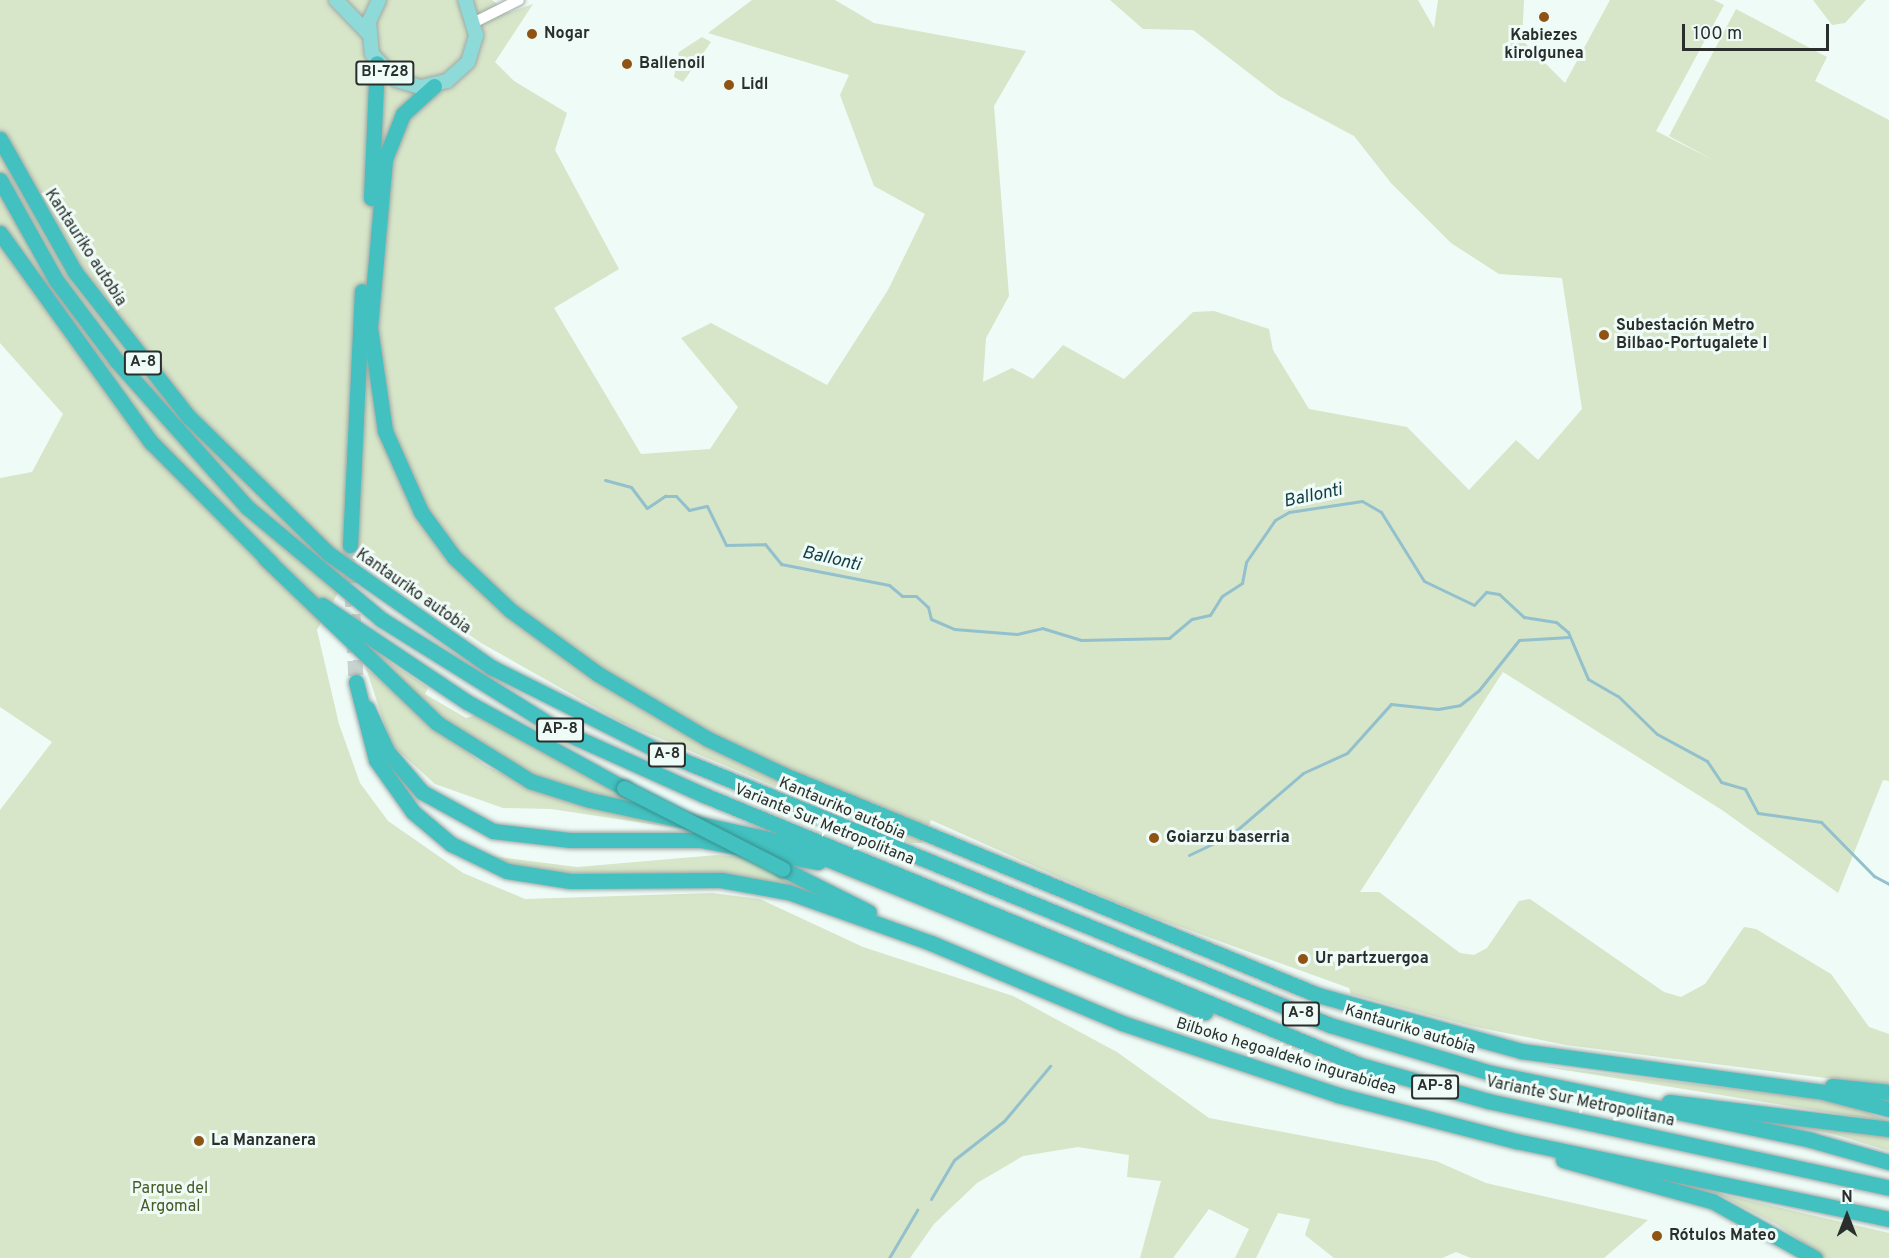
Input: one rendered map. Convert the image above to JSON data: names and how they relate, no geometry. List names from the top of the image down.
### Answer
{
  "streets": {
    "highway": [
      "Kantauriko autobia",
      "A-8",
      "AP-8",
      "Variante Sur Metropolitana",
      "Bilboko hegoaldeko ingurabidea"
    ],
    "main road": ["BI-728"]
  },
  "crossings": [
    ["A-8", "Bilboko hegoaldeko ingurabidea"]
  ],
  "water": ["Ballonti"],
  "parks": ["Parque del Argomal"],
  "places": [
    "Kabiezes kirolgunea",
    "Nogar",
    "Ballenoil",
    "Lidl",
    "Subestación Metro Bilbao-Portugalete I",
    "Goiarzu baserria",
    "Ur partzuergoa",
    "La Manzanera",
    "Rótulos Mateo"
  ],
  "scale_bar": "100 m",
  "north": "top"
}
